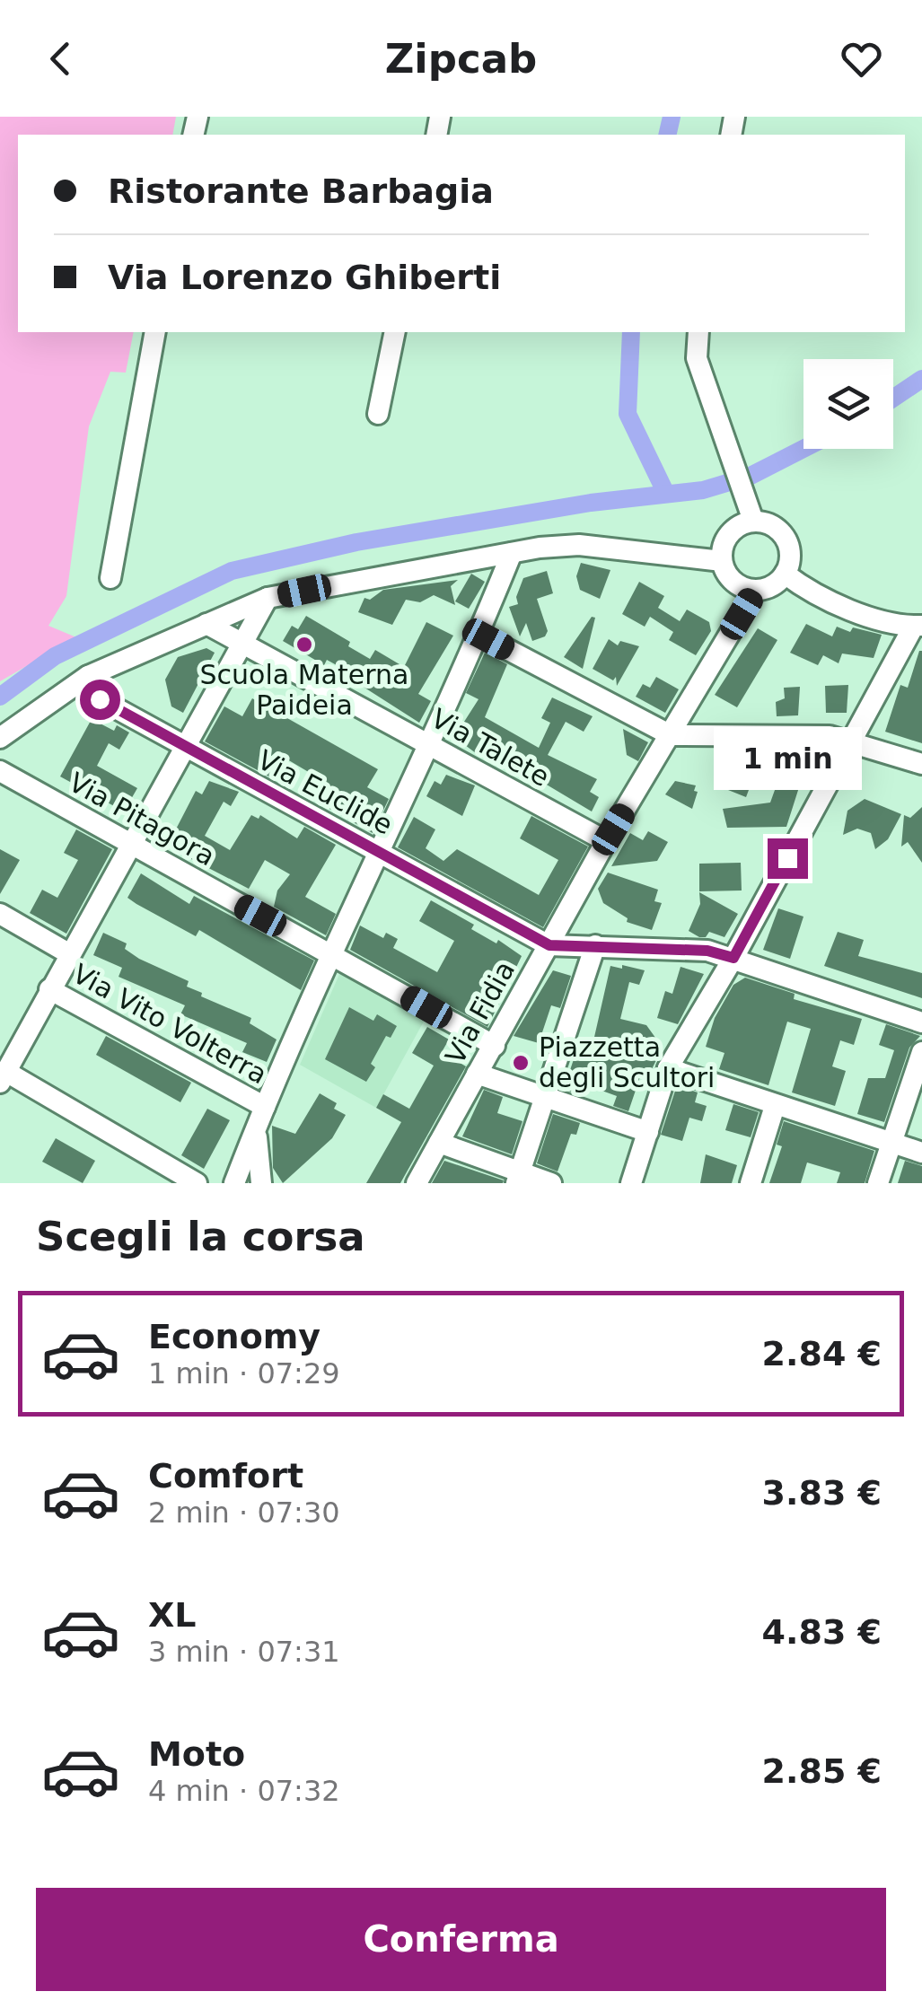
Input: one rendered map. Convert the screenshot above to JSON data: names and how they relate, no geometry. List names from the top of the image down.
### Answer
{
  "streets": {
    "street": [
      "Via Talete",
      "Via Euclide",
      "Via Pitagora",
      "Via Fidia",
      "Via Vito Volterra"
    ]
  },
  "crossings": [
    ["Via Talete", "Via Fidia"],
    ["Via Euclide", "Via Fidia"],
    ["Via Pitagora", "Via Fidia"]
  ],
  "places": ["Scuola Materna Paideia", "Piazzetta degli Scultori"],
  "page": {
    "header": "Zipcab",
    "banner": ["Ristorante Barbagia", "Via Lorenzo Ghiberti"],
    "bubble": "1 min",
    "heading": "Scegli la corsa",
    "list": [
      {
        "name": "Economy",
        "note": "1 min · 07:29",
        "value": "2.84 €"
      },
      {
        "name": "Comfort",
        "note": "2 min · 07:30",
        "value": "3.83 €"
      },
      {
        "name": "XL",
        "note": "3 min · 07:31",
        "value": "4.83 €"
      },
      {
        "name": "Moto",
        "note": "4 min · 07:32",
        "value": "2.85 €"
      }
    ],
    "buttons": "Conferma"
  }
}
